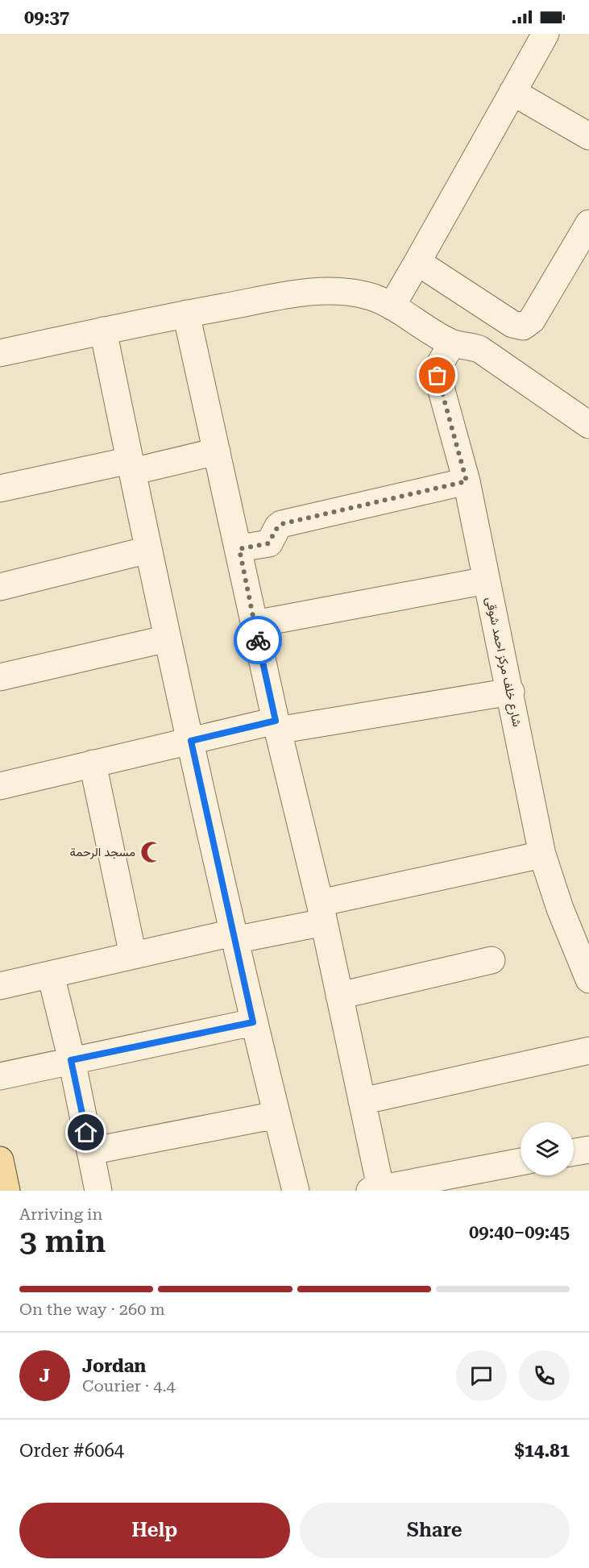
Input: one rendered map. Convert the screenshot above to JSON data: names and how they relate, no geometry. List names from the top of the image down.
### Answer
{
  "streets": {
    "street": ["شارع خلف مركز احمد شوقى"]
  },
  "places": {
    "mosque": ["مسجد الرحمة"]
  },
  "page": {
    "status": "09:37",
    "heading": ["3 min", "Arriving in", "09:40–09:45"],
    "panel": [
      "Jordan",
      "Courier · 4.4",
      "Order #6064",
      "$14.81"
    ],
    "bar": "On the way · 260 m",
    "round": "J",
    "buttons": ["Help", "Share"]
  }
}
